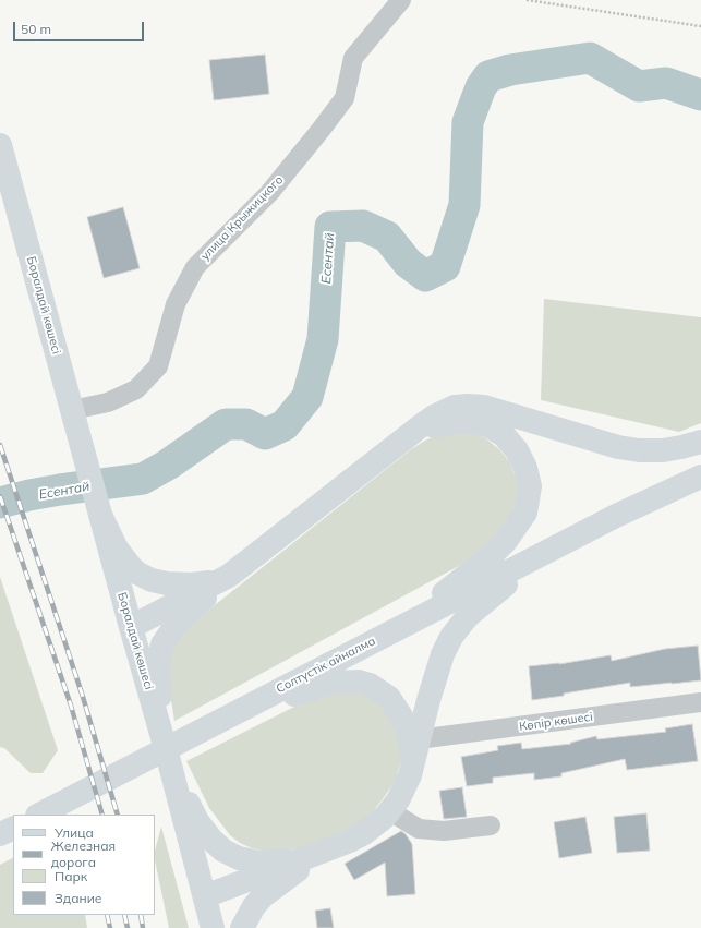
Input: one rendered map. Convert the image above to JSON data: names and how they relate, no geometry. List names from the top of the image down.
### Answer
{
  "streets": {
    "main road": ["Боралдай көшесі", "Солтүстік айналма"],
    "street": ["улица Крыжицкого", "Көпір көшесі"]
  },
  "crossings": [
    ["улица Крыжицкого", "Боралдай көшесі"]
  ],
  "water": ["Есентай"],
  "legend": [
    "Улица",
    "Железная дорога",
    "Парк",
    "Здание"
  ],
  "scale_bar": "50 m"
}
